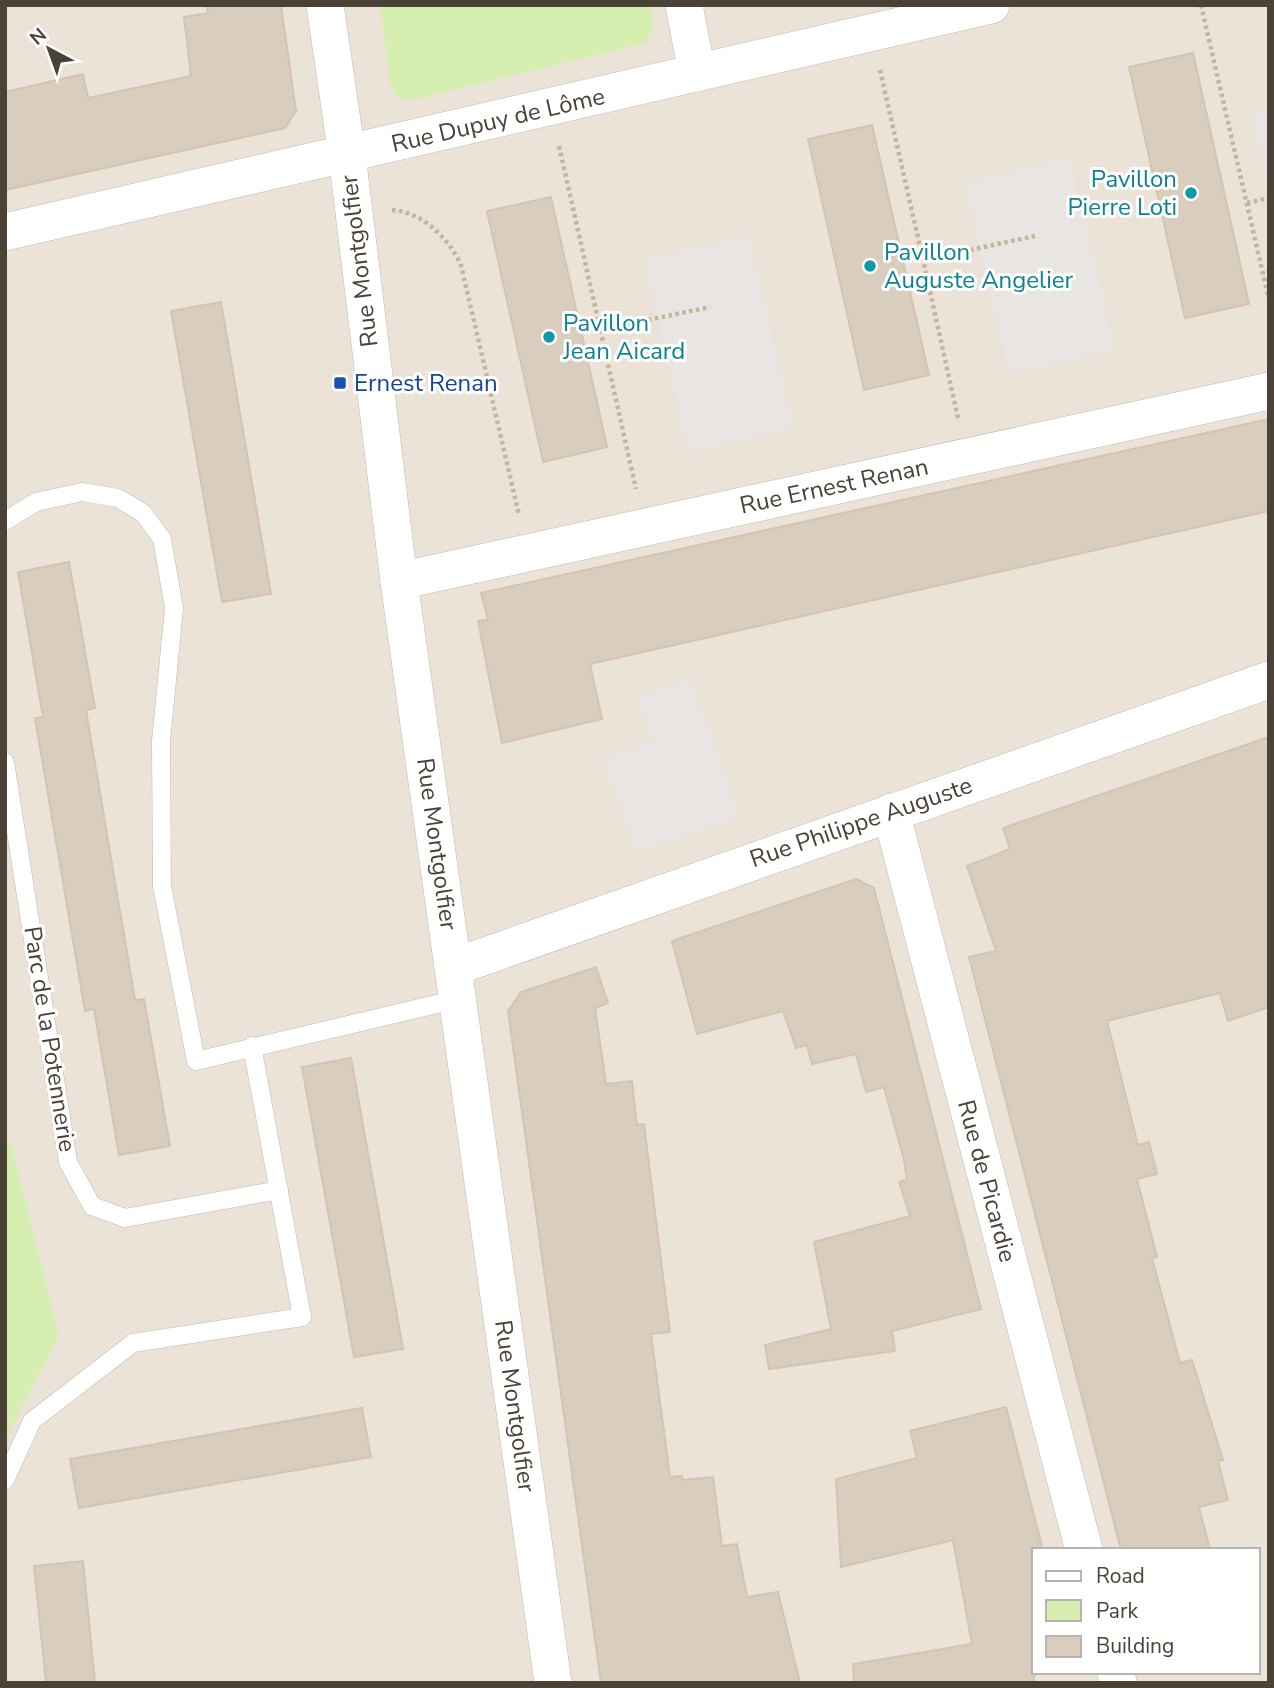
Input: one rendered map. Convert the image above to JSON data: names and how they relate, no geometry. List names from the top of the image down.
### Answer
{
  "streets": {
    "street": [
      "Rue Dupuy de Lôme",
      "Rue Montgolfier",
      "Rue Ernest Renan",
      "Rue Philippe Auguste",
      "Rue de Picardie"
    ],
    "lane": ["Parc de la Potennerie"]
  },
  "crossings": [
    ["Rue Dupuy de Lôme", "Rue Montgolfier"],
    ["Rue Montgolfier", "Rue Ernest Renan"],
    ["Rue Montgolfier", "Rue Philippe Auguste"],
    ["Rue Philippe Auguste", "Rue de Picardie"]
  ],
  "places": {
    "other": ["Pavillon Pierre Loti", "Pavillon Auguste Angelier", "Pavillon Jean Aicard"],
    "transit": ["Ernest Renan"]
  },
  "legend": ["Road", "Park", "Building"],
  "north": "top left"
}
